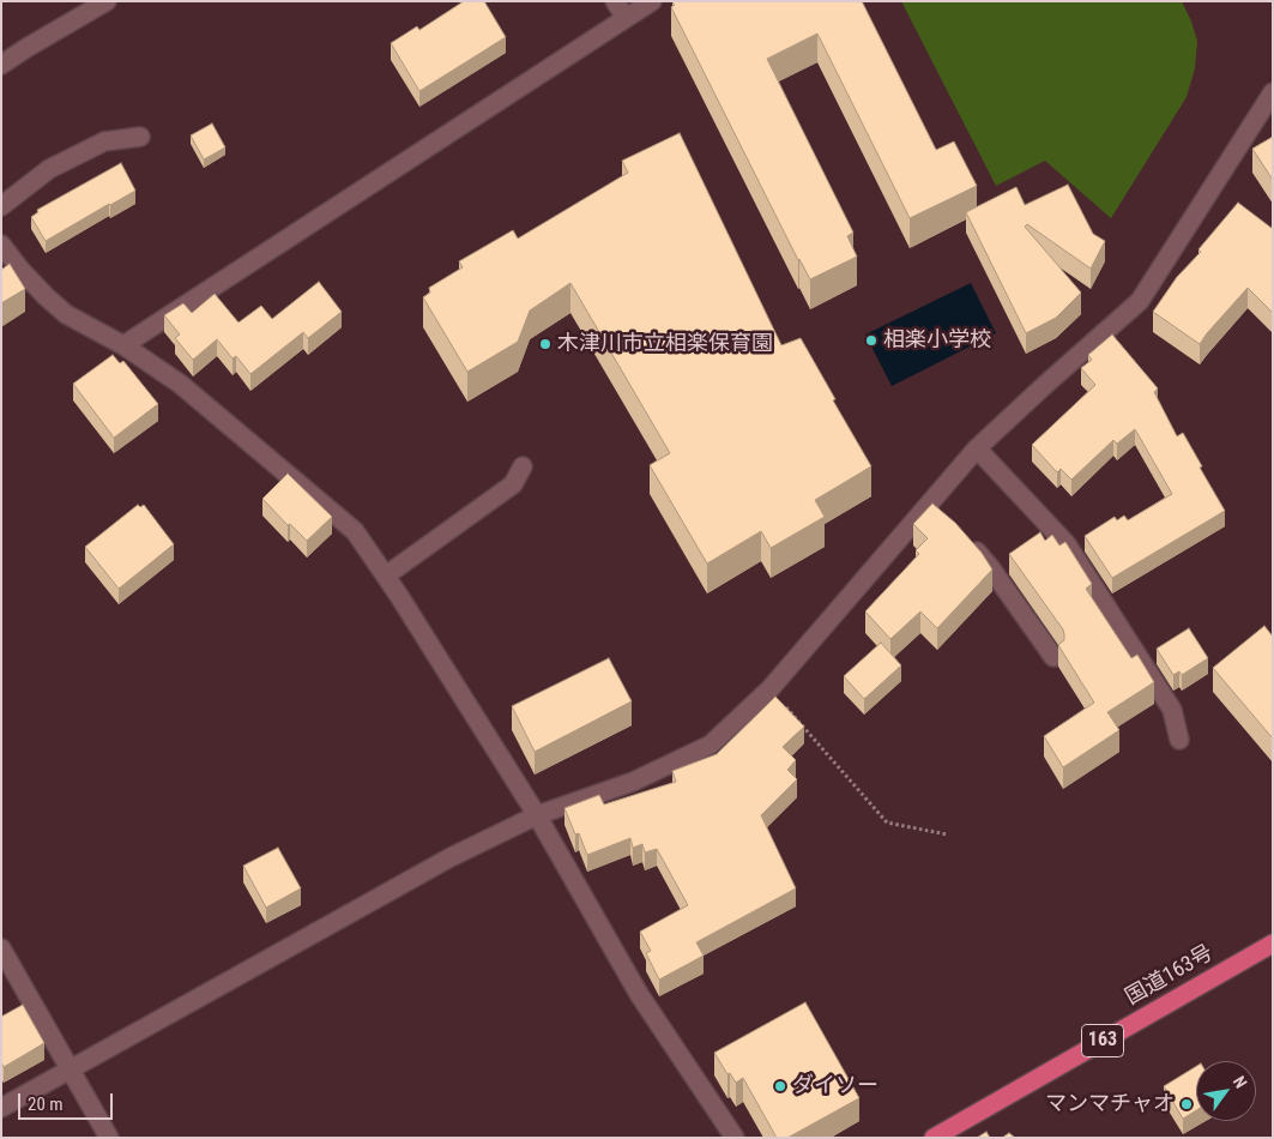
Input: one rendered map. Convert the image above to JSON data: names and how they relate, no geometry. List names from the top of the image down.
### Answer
{
  "streets": {
    "highway": ["国道163号", "163"]
  },
  "places": [
    "相楽小学校",
    "木津川市立相楽保育園",
    "ダイソー",
    "マンマチャオ"
  ],
  "scale_bar": "20 m",
  "north": "top right"
}
